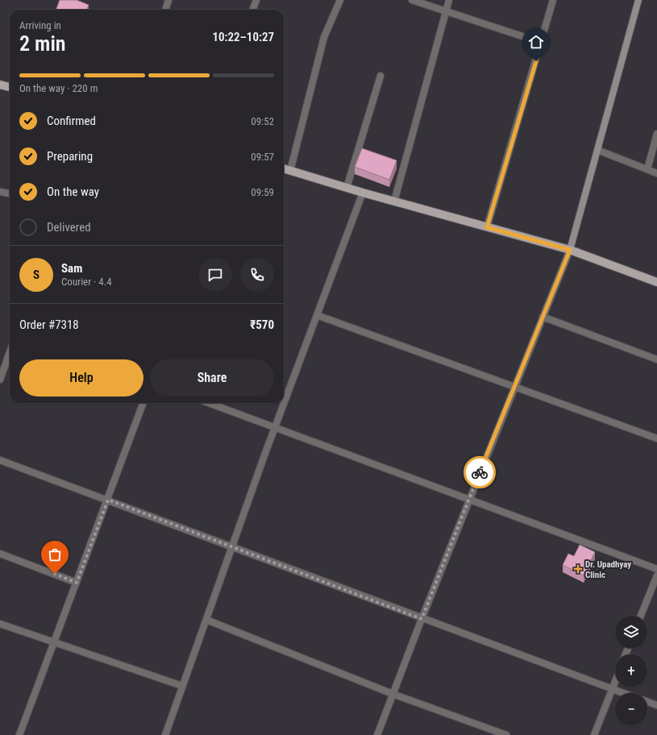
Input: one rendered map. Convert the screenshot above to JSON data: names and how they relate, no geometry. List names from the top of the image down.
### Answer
{
  "places": {
    "health": ["Dr. Upadhyay Clinic"]
  },
  "page": {
    "heading": ["2 min", "Arriving in", "10:22–10:27"],
    "panel": [
      "Sam",
      "Courier · 4.4",
      "Order #7318",
      "₹570"
    ],
    "bar": "On the way · 220 m",
    "list": [
      ["Confirmed", "09:52"],
      ["Preparing", "09:57"],
      ["On the way", "09:59"],
      "Delivered"
    ],
    "round": "S",
    "buttons": ["Help", "Share"],
    "map_buttons": ["+", "−"]
  }
}
